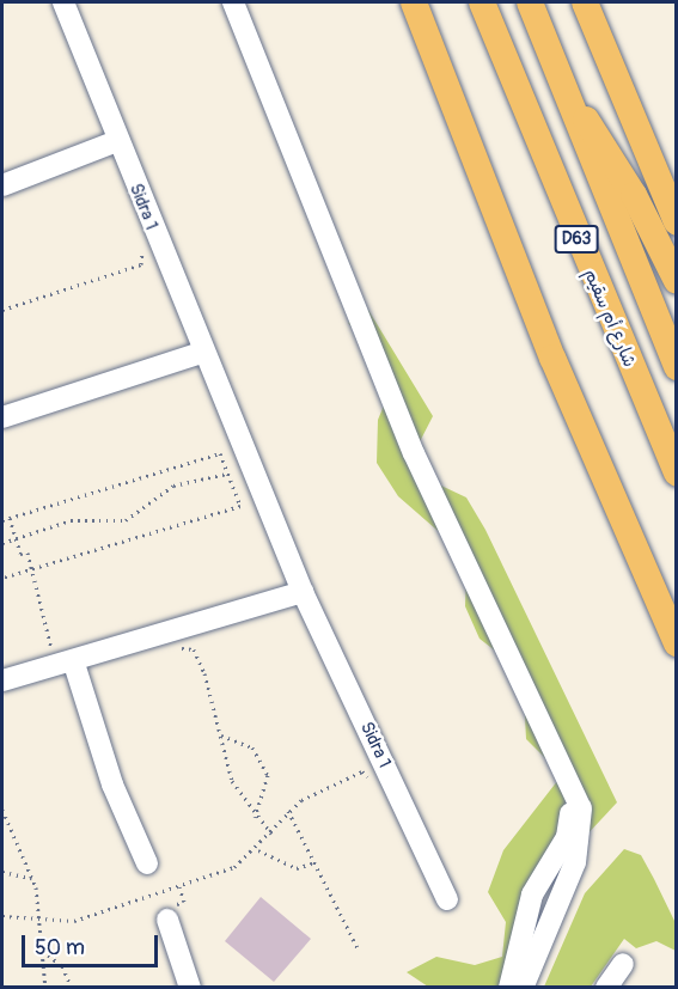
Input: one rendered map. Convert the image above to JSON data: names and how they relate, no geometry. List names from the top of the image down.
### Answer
{
  "streets": {
    "main road": ["D63", "شارع أم سقيم"],
    "street": ["Sidra 1"]
  },
  "scale_bar": "50 m"
}
